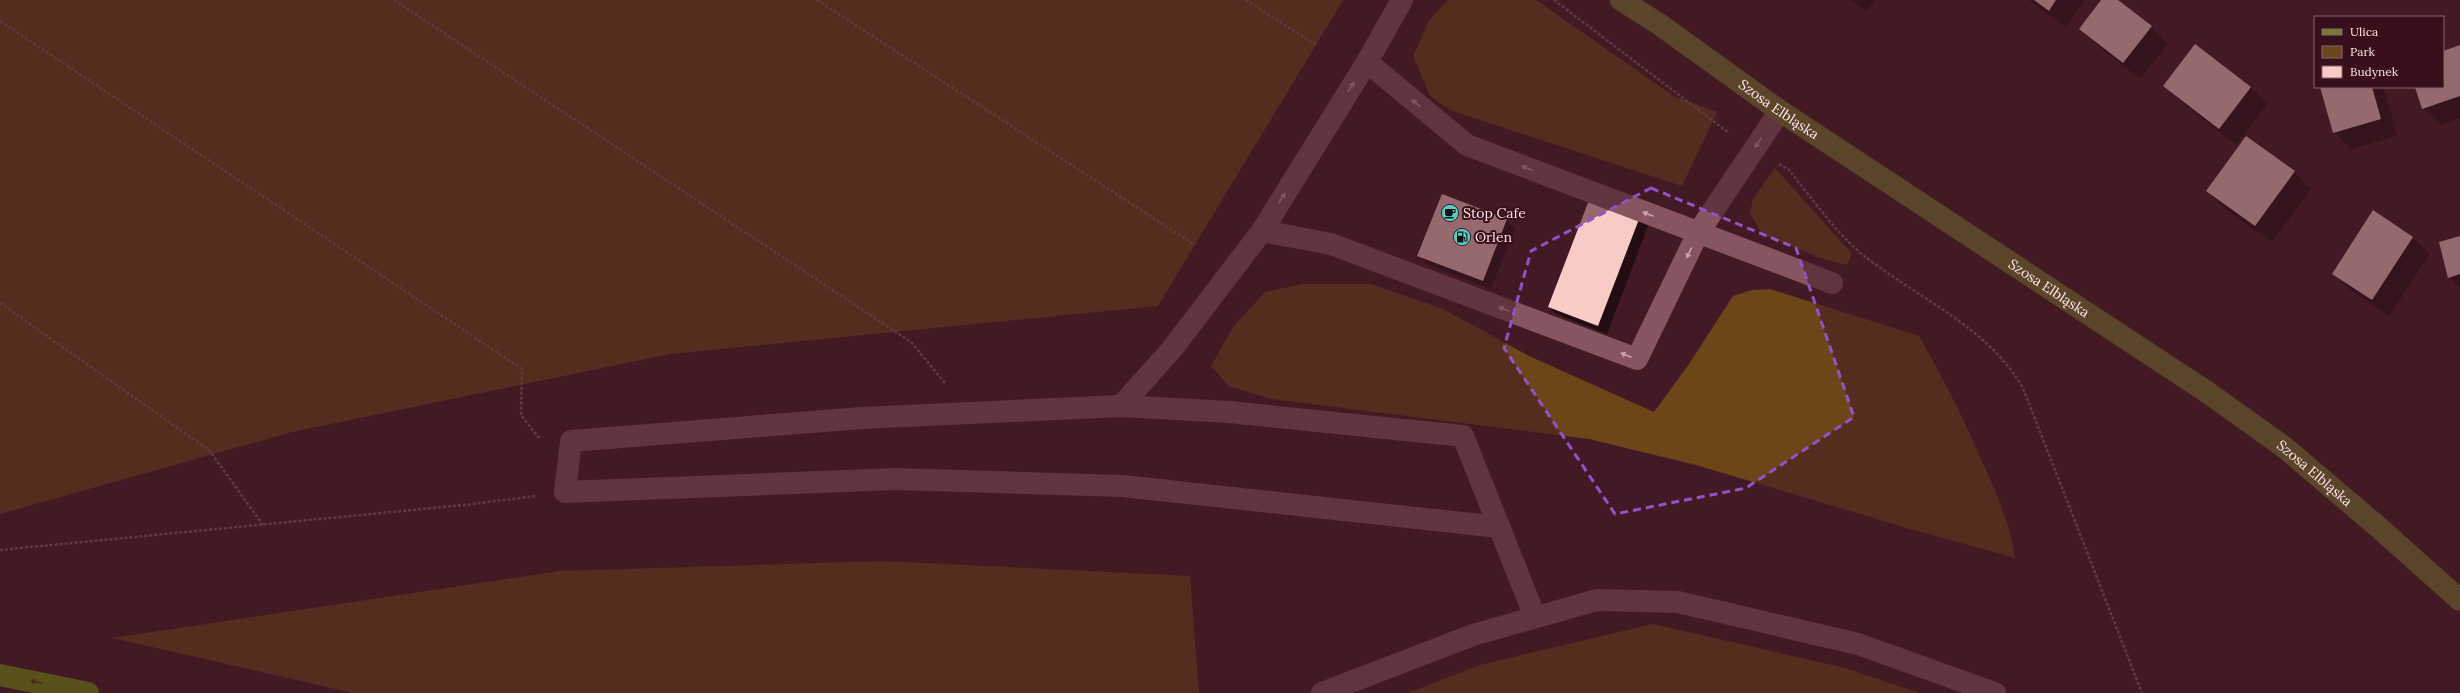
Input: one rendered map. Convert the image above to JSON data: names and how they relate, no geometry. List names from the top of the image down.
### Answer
{
  "streets": {
    "main road": ["Szosa Elbląska"]
  },
  "places": {
    "cafe": ["Stop Cafe"],
    "fuel station": ["Orlen"]
  },
  "legend": ["Ulica", "Park", "Budynek"]
}
